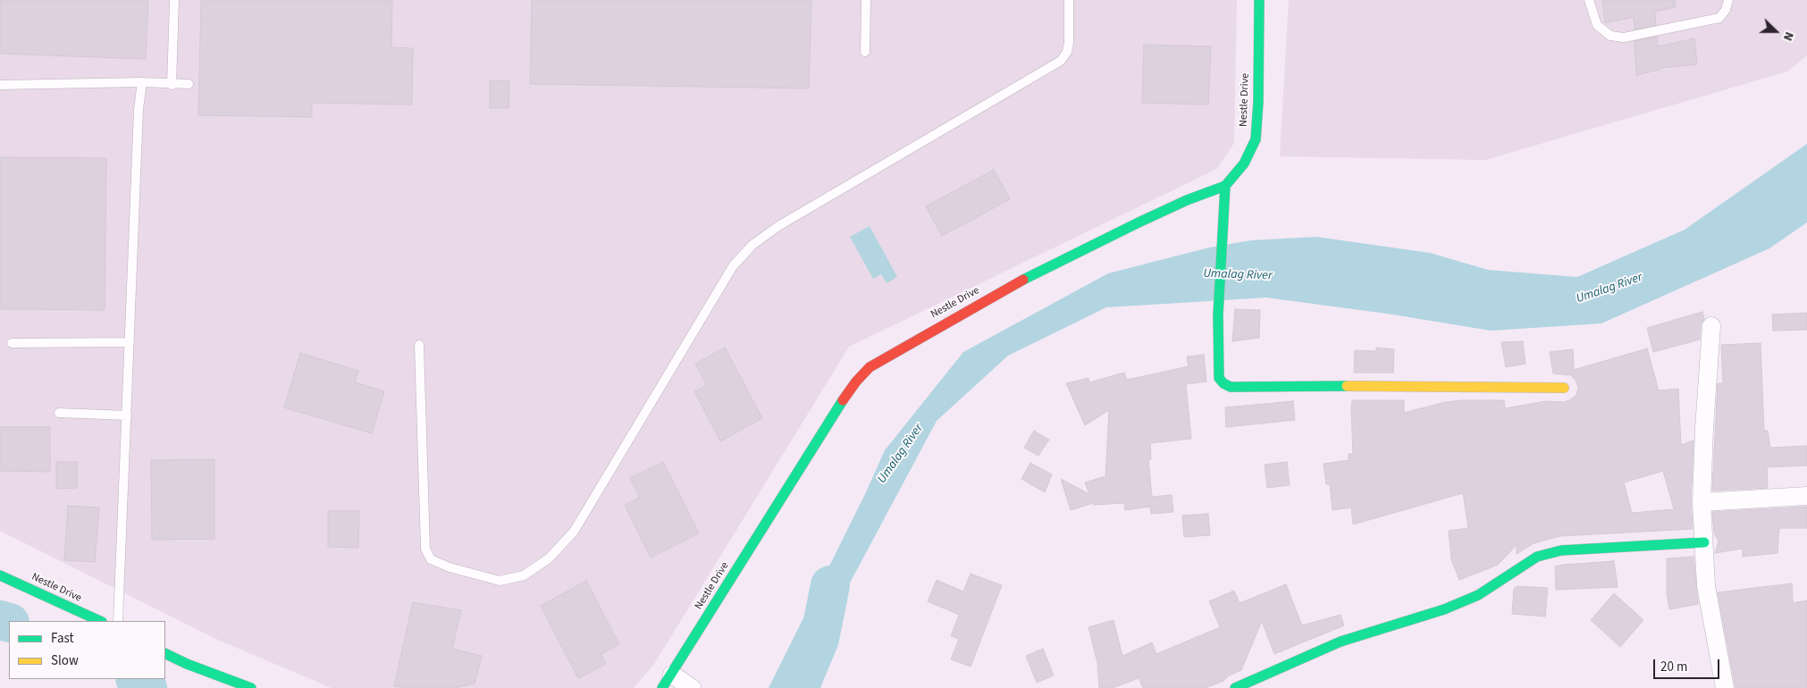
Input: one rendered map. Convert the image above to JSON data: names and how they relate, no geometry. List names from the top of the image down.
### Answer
{
  "streets": {
    "street": ["Nestle Drive"]
  },
  "water": ["Umalag River"],
  "legend": ["Fast", "Slow"],
  "scale_bar": "20 m",
  "north": "right"
}
